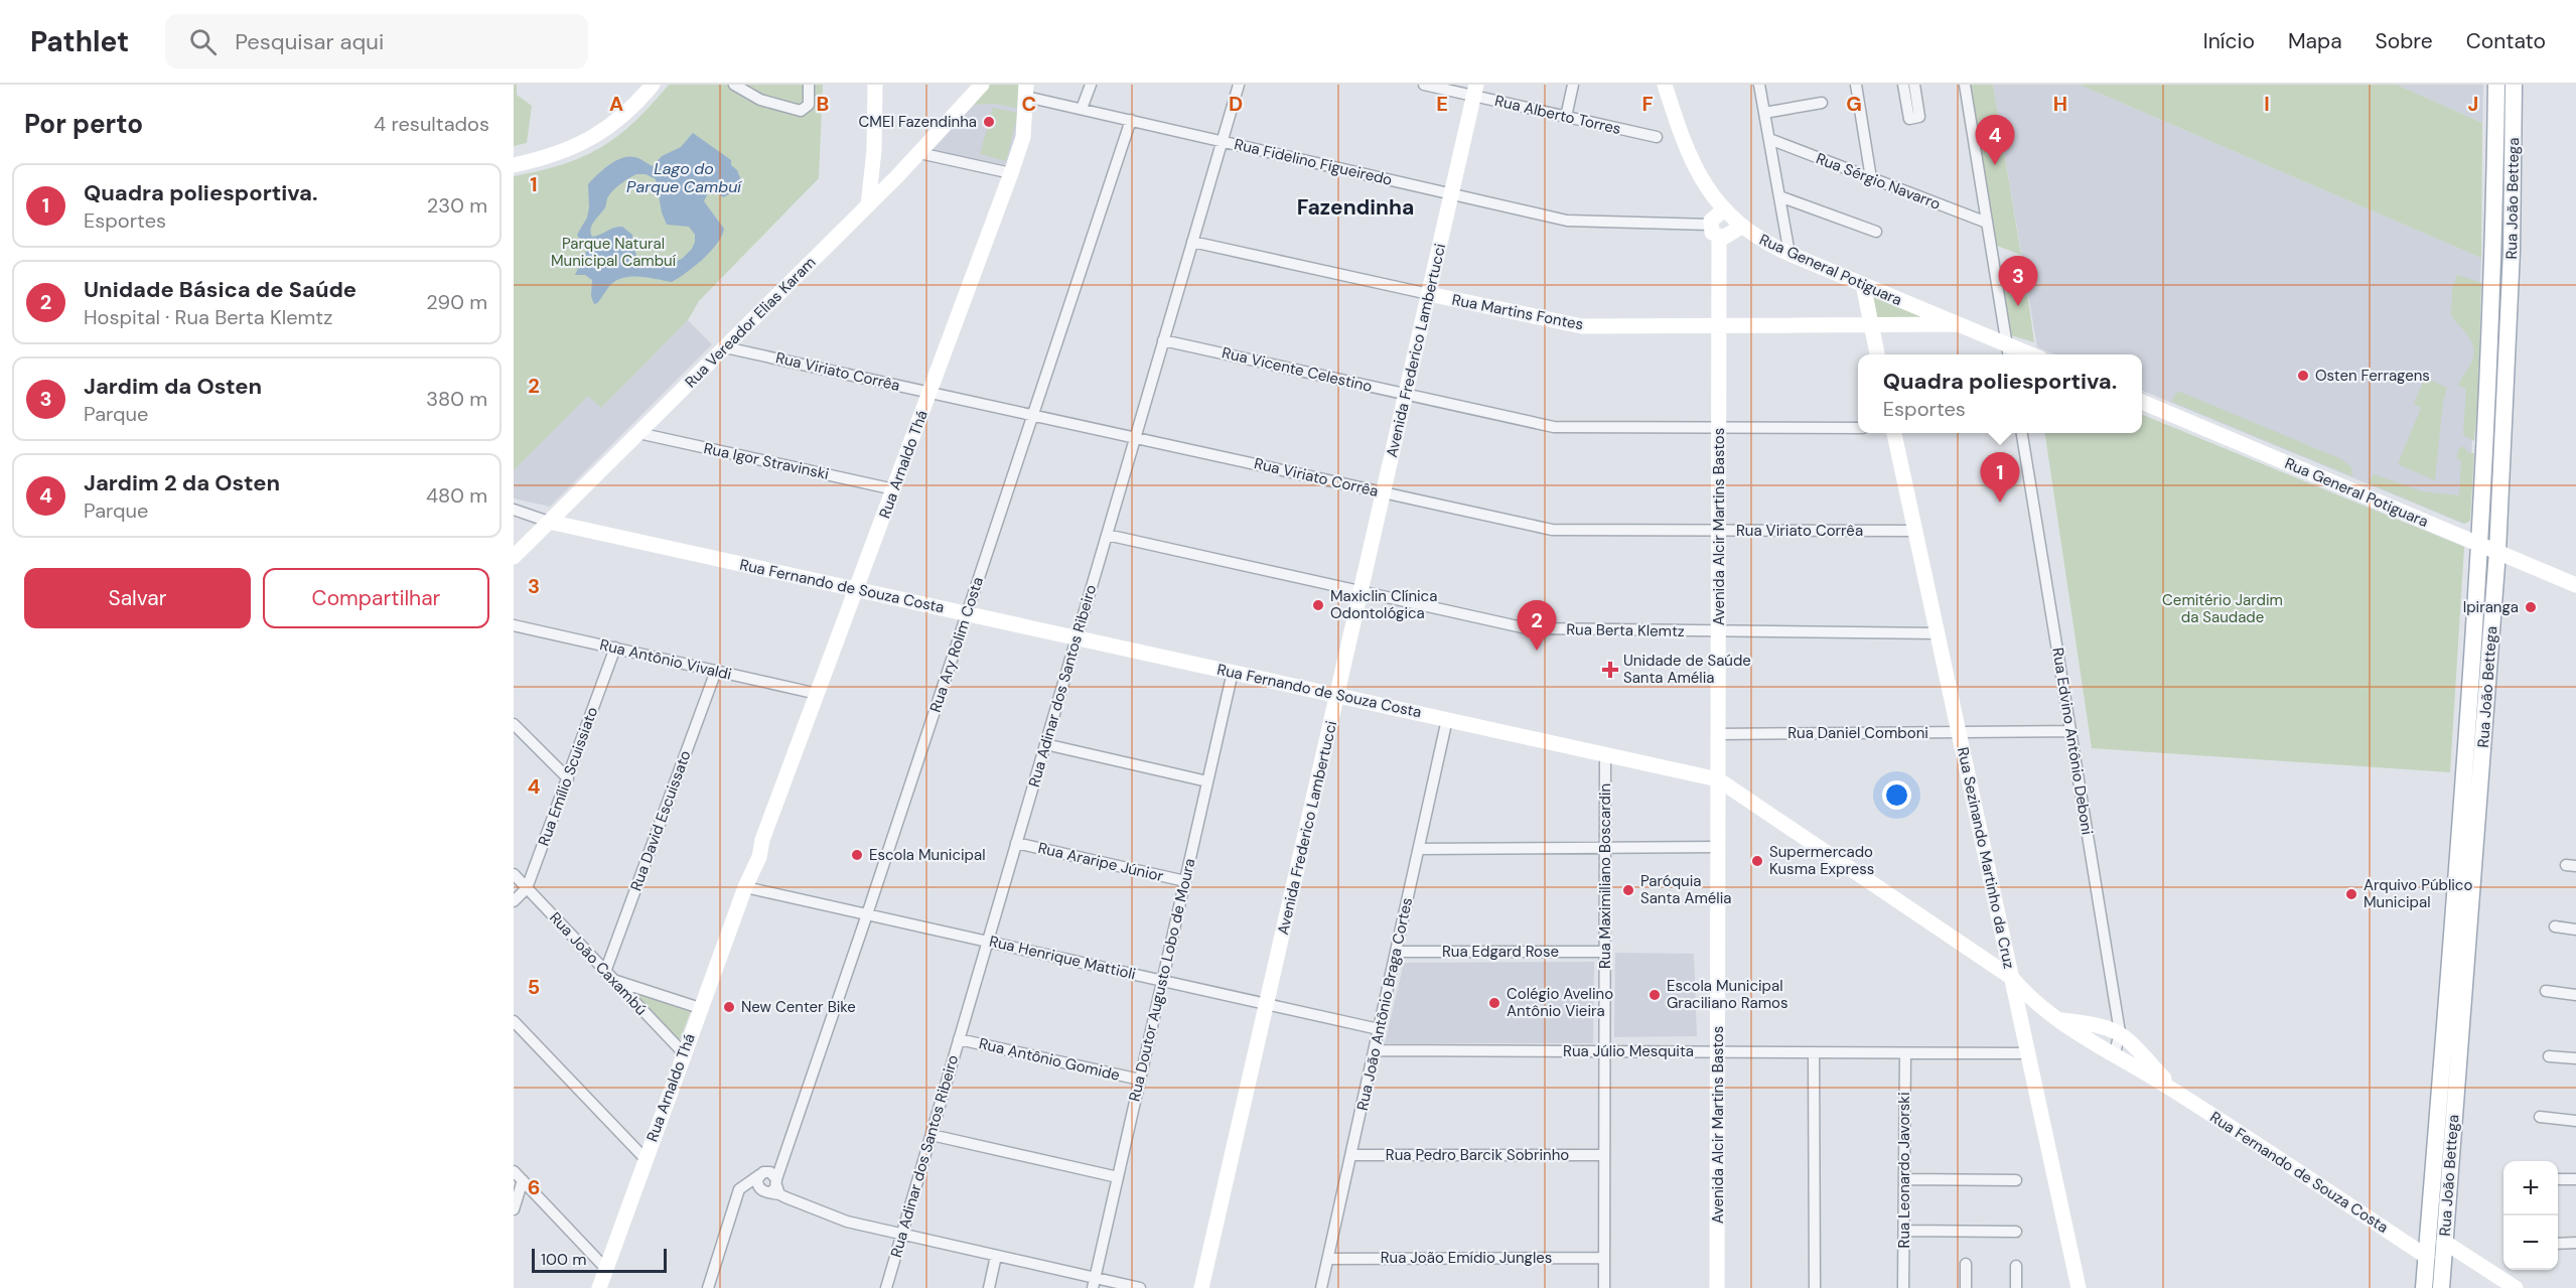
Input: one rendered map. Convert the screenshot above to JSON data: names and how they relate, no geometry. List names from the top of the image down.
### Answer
{
  "streets": {
    "main road": ["Rua João Bettega"],
    "street": [
      "Rua Alberto Torres",
      "Rua Fidelino Figueiredo",
      "Rua Sérgio Navarro",
      "Rua General Potiguara",
      "Rua Martins Fontes",
      "Rua Vereador Elias Karam",
      "Avenida Frederico Lambertucci",
      "Rua Vicente Celestino",
      "Rua Viriato Corrêa",
      "Rua Igor Stravinski",
      "Rua Arnaldo Thá",
      "Avenida Alcir Martins Bastos",
      "Rua Fernando de Souza Costa",
      "Rua Berta Klemtz",
      "Rua Ary Rolim Costa",
      "Rua Antônio Vivaldi",
      "Rua Adinar dos Santos Ribeiro",
      "Rua Daniel Comboni",
      "Rua Edvino Antônio Deboni",
      "Rua Emílio Scuissiato",
      "Rua David Escuissato",
      "Rua Sezinando Martinho da Cruz",
      "Rua Araripe Júnior",
      "Rua Maximiliano Boscardin",
      "Rua Edgard Rose",
      "Rua Henrique Mattioli",
      "Rua João Caxambú",
      "Rua Doutor Augusto Lobo de Moura",
      "Rua João Antônio Braga Cortes",
      "Rua Júlio Mesquita",
      "Rua Antônio Gomide",
      "Rua Pedro Barcik Sobrinho",
      "Rua Leonardo Javorski",
      "Rua João Emídio Jungles"
    ]
  },
  "crossings": [
    ["Rua Alberto Torres", "Avenida Frederico Lambertucci"],
    ["Rua Fidelino Figueiredo", "Avenida Frederico Lambertucci"],
    ["Rua Fidelino Figueiredo", "Rua Arnaldo Thá"],
    ["Rua Fidelino Figueiredo", "Avenida Alcir Martins Bastos"],
    ["Rua Fidelino Figueiredo", "Rua Ary Rolim Costa"],
    ["Rua Fidelino Figueiredo", "Rua Adinar dos Santos Ribeiro"],
    ["Rua João Bettega", "Rua General Potiguara"],
    ["Rua João Bettega", "Rua Fernando de Souza Costa"],
    ["Rua General Potiguara", "Rua Martins Fontes"],
    ["Rua Martins Fontes", "Avenida Frederico Lambertucci"],
    ["Rua Martins Fontes", "Avenida Alcir Martins Bastos"],
    ["Rua Martins Fontes", "Rua Adinar dos Santos Ribeiro"],
    ["Rua Vereador Elias Karam", "Rua Viriato Corrêa"],
    ["Rua Vereador Elias Karam", "Rua Igor Stravinski"],
    ["Rua Vereador Elias Karam", "Rua Fernando de Souza Costa"],
    ["Avenida Frederico Lambertucci", "Rua Vicente Celestino"],
    ["Avenida Frederico Lambertucci", "Rua Viriato Corrêa"],
    ["Avenida Frederico Lambertucci", "Rua Fernando de Souza Costa"],
    ["Avenida Frederico Lambertucci", "Rua Berta Klemtz"],
    ["Avenida Frederico Lambertucci", "Rua Henrique Mattioli"],
    ["Rua Vicente Celestino", "Avenida Alcir Martins Bastos"],
    ["Rua Vicente Celestino", "Rua Adinar dos Santos Ribeiro"],
    ["Rua Viriato Corrêa", "Rua Arnaldo Thá"],
    ["Rua Viriato Corrêa", "Avenida Alcir Martins Bastos"],
    ["Rua Viriato Corrêa", "Rua Ary Rolim Costa"],
    ["Rua Viriato Corrêa", "Rua Adinar dos Santos Ribeiro"],
    ["Rua Viriato Corrêa", "Rua Sezinando Martinho da Cruz"],
    ["Rua Igor Stravinski", "Rua Arnaldo Thá"],
    ["Rua Arnaldo Thá", "Rua Fernando de Souza Costa"],
    ["Rua Arnaldo Thá", "Rua Antônio Vivaldi"],
    ["Rua Arnaldo Thá", "Rua Henrique Mattioli"],
    ["Rua Arnaldo Thá", "Rua João Caxambú"],
    ["Avenida Alcir Martins Bastos", "Rua Fernando de Souza Costa"],
    ["Avenida Alcir Martins Bastos", "Rua Berta Klemtz"],
    ["Avenida Alcir Martins Bastos", "Rua Daniel Comboni"],
    ["Avenida Alcir Martins Bastos", "Rua Júlio Mesquita"],
    ["Rua Fernando de Souza Costa", "Rua Ary Rolim Costa"],
    ["Rua Fernando de Souza Costa", "Rua Adinar dos Santos Ribeiro"],
    ["Rua Fernando de Souza Costa", "Rua Edvino Antônio Deboni"],
    ["Rua Fernando de Souza Costa", "Rua Sezinando Martinho da Cruz"],
    ["Rua Fernando de Souza Costa", "Rua Maximiliano Boscardin"],
    ["Rua Fernando de Souza Costa", "Rua Doutor Augusto Lobo de Moura"],
    ["Rua Fernando de Souza Costa", "Rua João Antônio Braga Cortes"],
    ["Rua Berta Klemtz", "Rua Adinar dos Santos Ribeiro"],
    ["Rua Berta Klemtz", "Rua Sezinando Martinho da Cruz"],
    ["Rua Ary Rolim Costa", "Rua Henrique Mattioli"],
    ["Rua Antônio Vivaldi", "Rua Emílio Scuissiato"],
    ["Rua Antônio Vivaldi", "Rua David Escuissato"],
    ["Rua Adinar dos Santos Ribeiro", "Rua Araripe Júnior"],
    ["Rua Adinar dos Santos Ribeiro", "Rua Henrique Mattioli"],
    ["Rua Adinar dos Santos Ribeiro", "Rua Antônio Gomide"],
    ["Rua Daniel Comboni", "Rua Edvino Antônio Deboni"],
    ["Rua Daniel Comboni", "Rua Sezinando Martinho da Cruz"],
    ["Rua Emílio Scuissiato", "Rua João Caxambú"],
    ["Rua David Escuissato", "Rua João Caxambú"],
    ["Rua Sezinando Martinho da Cruz", "Rua Júlio Mesquita"],
    ["Rua Araripe Júnior", "Rua Doutor Augusto Lobo de Moura"],
    ["Rua Maximiliano Boscardin", "Rua Edgard Rose"],
    ["Rua Maximiliano Boscardin", "Rua Júlio Mesquita"],
    ["Rua Maximiliano Boscardin", "Rua Pedro Barcik Sobrinho"],
    ["Rua Maximiliano Boscardin", "Rua João Emídio Jungles"],
    ["Rua Edgard Rose", "Rua João Antônio Braga Cortes"],
    ["Rua Henrique Mattioli", "Rua Doutor Augusto Lobo de Moura"],
    ["Rua Henrique Mattioli", "Rua João Antônio Braga Cortes"],
    ["Rua Doutor Augusto Lobo de Moura", "Rua Antônio Gomide"],
    ["Rua João Antônio Braga Cortes", "Rua Júlio Mesquita"],
    ["Rua João Antônio Braga Cortes", "Rua Pedro Barcik Sobrinho"],
    ["Rua João Antônio Braga Cortes", "Rua João Emídio Jungles"],
    ["Rua Júlio Mesquita", "Rua Leonardo Javorski"]
  ],
  "districts": ["Fazendinha"],
  "water": ["Lago do Parque Cambuí"],
  "parks": ["Parque Natural Municipal Cambuí", "Cemitério Jardim da Saudade"],
  "places": {
    "other": [
      "CMEI Fazendinha",
      "Osten Ferragens",
      "Maxiclin Clínica Odontológica",
      "Ipiranga",
      "Escola Municipal",
      "Supermercado Kusma Express",
      "Paróquia Santa Amélia",
      "Arquivo Público Municipal",
      "Escola Municipal Graciliano Ramos",
      "Colégio Avelino Antônio Vieira",
      "New Center Bike"
    ],
    "health": ["Unidade de Saúde Santa Amélia"]
  },
  "scale_bar": "100 m",
  "page": {
    "header": "Pathlet",
    "search": "Pesquisar aqui",
    "nav": [
      "Início",
      "Mapa",
      "Sobre",
      "Contato"
    ],
    "heading": ["Por perto", "4 resultados"],
    "pins": [
      "4",
      "3",
      "1",
      "2"
    ],
    "list": [
      {
        "mark": "1",
        "name": "Quadra poliesportiva.",
        "note": "Esportes",
        "value": "230 m"
      },
      {
        "mark": "2",
        "name": "Unidade Básica de Saúde",
        "note": "Hospital · Rua Berta Klemtz",
        "value": "290 m"
      },
      {
        "mark": "3",
        "name": "Jardim da Osten",
        "note": "Parque",
        "value": "380 m"
      },
      {
        "mark": "4",
        "name": "Jardim 2 da Osten",
        "note": "Parque",
        "value": "480 m"
      }
    ],
    "popup": ["Quadra poliesportiva.", "Esportes"],
    "buttons": ["Salvar", "Compartilhar"],
    "map_buttons": ["+", "−"],
    "scale": "100 m"
  },
  "grid": {
    "columns": [
      "A",
      "B",
      "C",
      "D",
      "E",
      "F",
      "G",
      "H",
      "I",
      "J"
    ],
    "rows": [
      "1",
      "2",
      "3",
      "4",
      "5",
      "6"
    ]
  }
}
